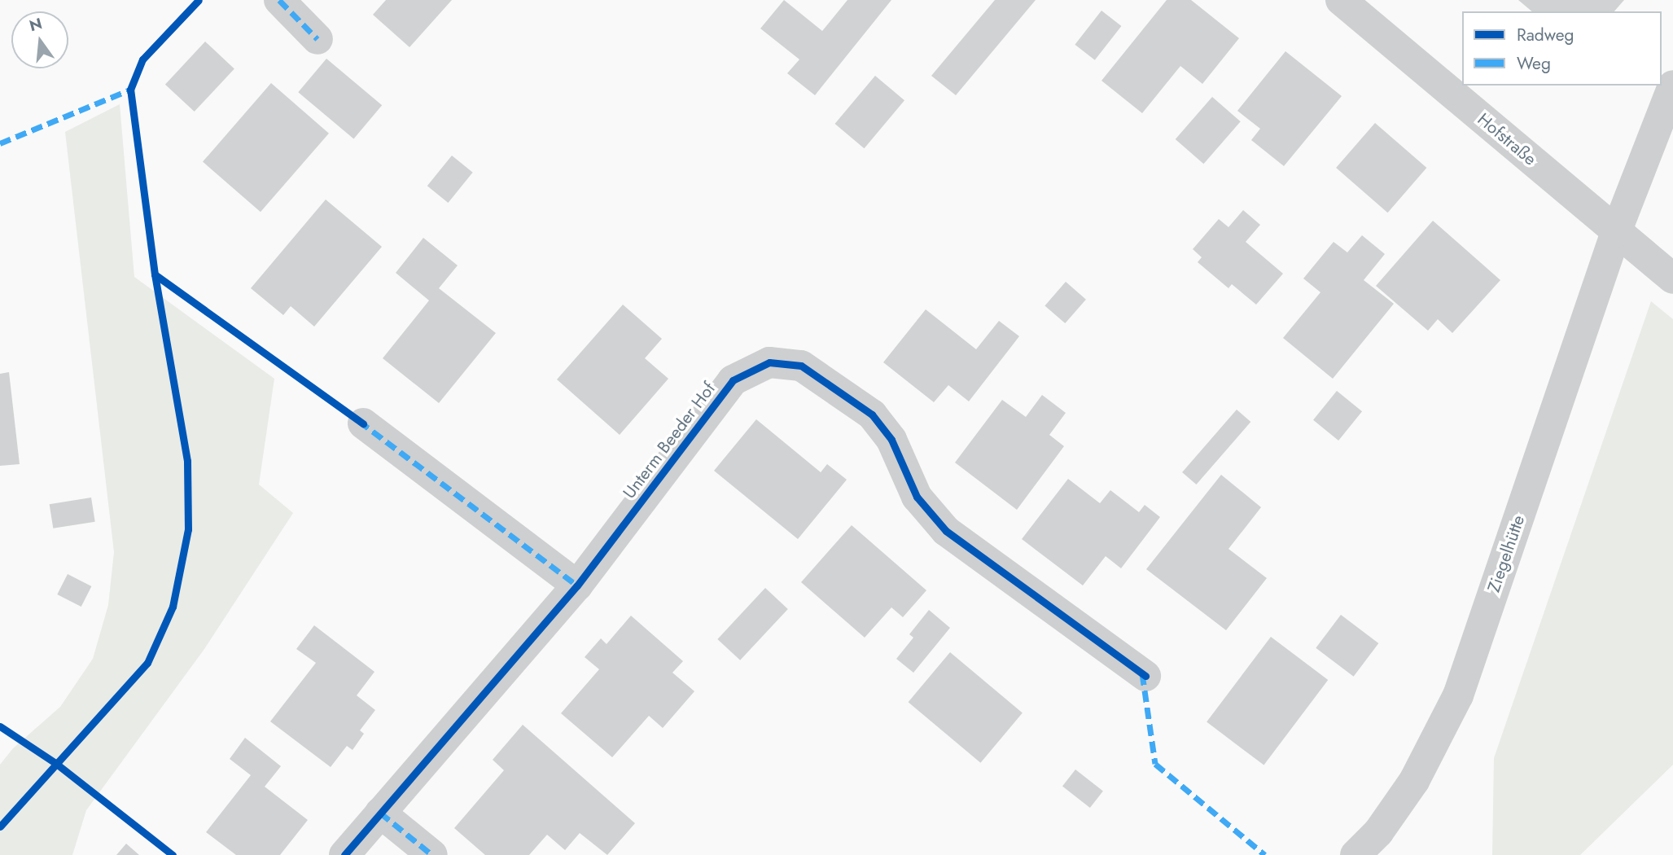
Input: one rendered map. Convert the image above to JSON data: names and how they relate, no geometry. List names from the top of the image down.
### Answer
{
  "streets": {
    "street": ["Hofstraße", "Unterm Beeder Hof", "Ziegelhütte"]
  },
  "crossings": [
    ["Hofstraße", "Ziegelhütte"]
  ],
  "legend": ["Radweg", "Weg"],
  "north": "top"
}
